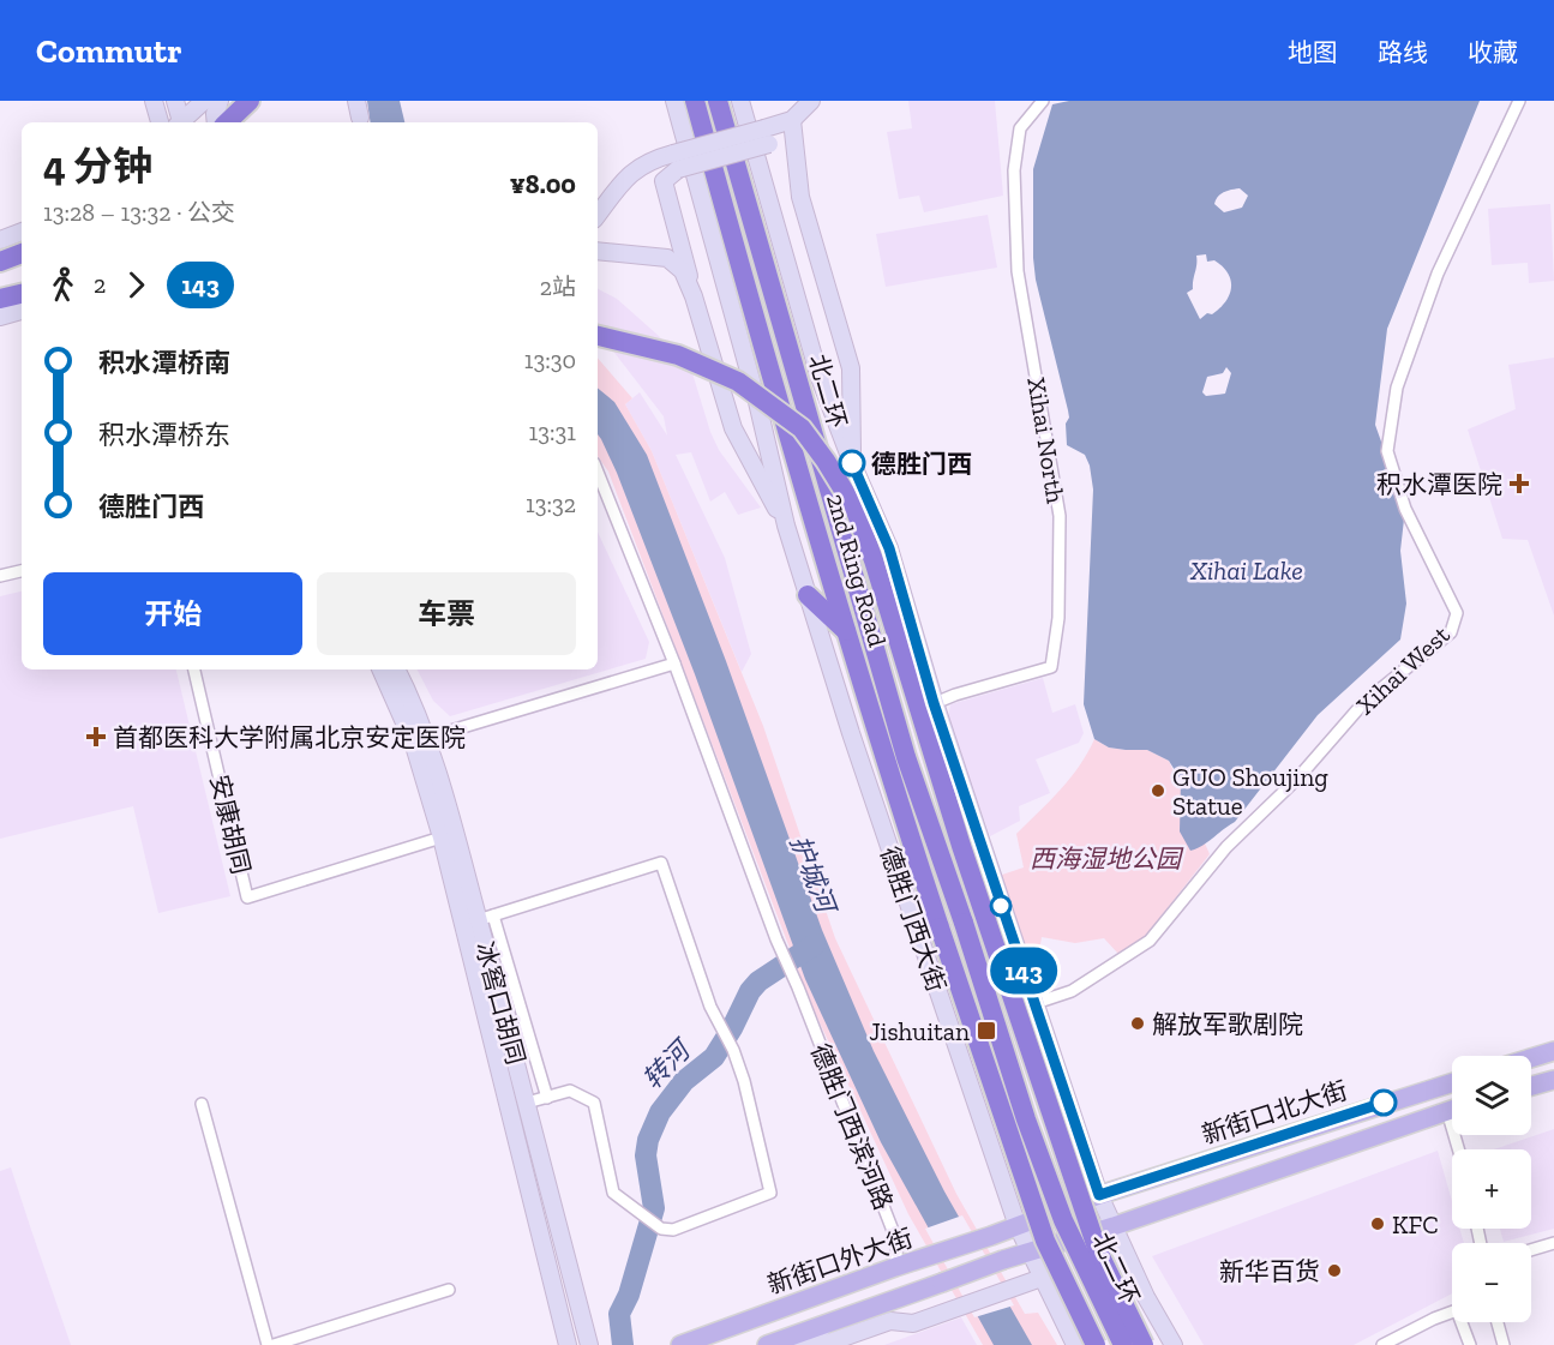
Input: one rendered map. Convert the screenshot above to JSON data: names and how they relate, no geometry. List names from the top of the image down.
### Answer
{
  "streets": {
    "highway": ["北二环", "2nd Ring Road"],
    "main road": ["新街口北大街", "新街口外大街"],
    "street": [
      "Xihai North",
      "Xihai West",
      "安康胡同",
      "德胜门西大街",
      "冰窖口胡同",
      "德胜门西滨河路"
    ]
  },
  "crossings": [
    ["北二环", "2nd Ring Road"],
    ["安康胡同", "冰窖口胡同"],
    ["德胜门西大街", "新街口北大街"],
    ["德胜门西大街", "新街口外大街"],
    ["新街口北大街", "新街口外大街"],
    ["德胜门西滨河路", "新街口外大街"]
  ],
  "water": ["Xihai Lake", "护城河", "转河"],
  "parks": ["西海湿地公园"],
  "places": {
    "other": [
      "德胜门西",
      "GUO Shoujing Statue",
      "解放军歌剧院",
      "KFC",
      "新华百货"
    ],
    "health": ["积水潭医院", "首都医科大学附属北京安定医院"],
    "transit": ["Jishuitan"]
  },
  "lines": ["bus line 143"],
  "page": {
    "header": "Commutr",
    "nav": ["地图", "路线", "收藏"],
    "on_map": "143",
    "heading": ["4 分钟", "13:28 – 13:32 · 公交", "¥8.00"],
    "legs": ["2", "143", "2站"],
    "list": [
      {
        "name": "积水潭桥南",
        "value": "13:30"
      },
      {
        "name": "积水潭桥东",
        "value": "13:31"
      },
      {
        "name": "德胜门西",
        "value": "13:32"
      }
    ],
    "buttons": ["开始", "车票"],
    "map_buttons": ["+", "−"]
  }
}
